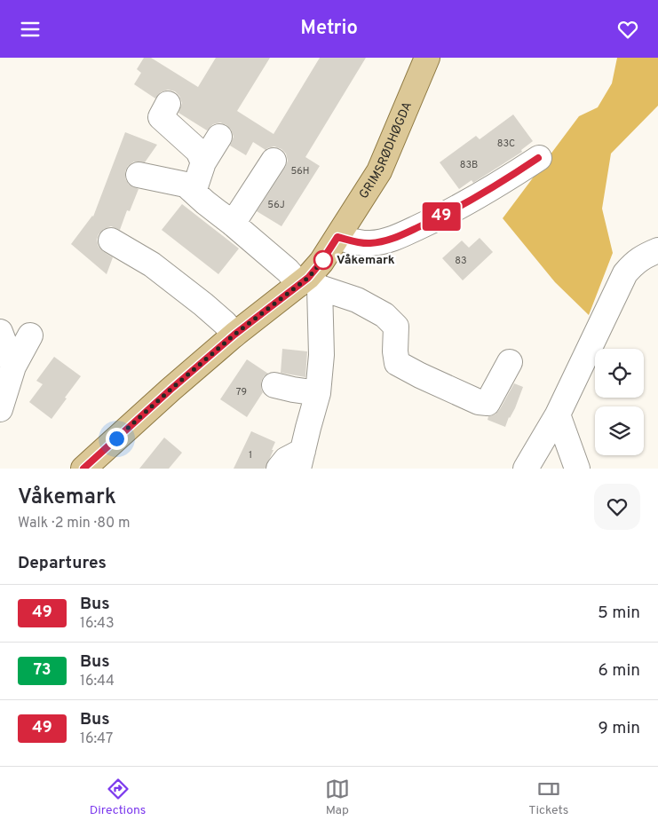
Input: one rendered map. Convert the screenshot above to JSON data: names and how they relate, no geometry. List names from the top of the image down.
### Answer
{
  "streets": {
    "main road": ["GRIMSRØDHØGDA"]
  },
  "places": ["Våkemark"],
  "lines": ["bus line 49"],
  "house_numbers": [
    "83C",
    "83B",
    "56H",
    "56J",
    "83",
    "79",
    "1"
  ],
  "page": {
    "header": "Metrio",
    "on_map": "49",
    "heading": [
      ["Våkemark", "Walk · 2 min · 80 m"],
      "Departures"
    ],
    "list": [
      {
        "mark": "49",
        "name": "Bus",
        "note": "16:43",
        "value": "5 min"
      },
      {
        "mark": "73",
        "name": "Bus",
        "note": "16:44",
        "value": "6 min"
      },
      {
        "mark": "49",
        "name": "Bus",
        "note": "16:47",
        "value": "9 min"
      }
    ],
    "tabs": ["Directions", "Map", "Tickets"]
  }
}
